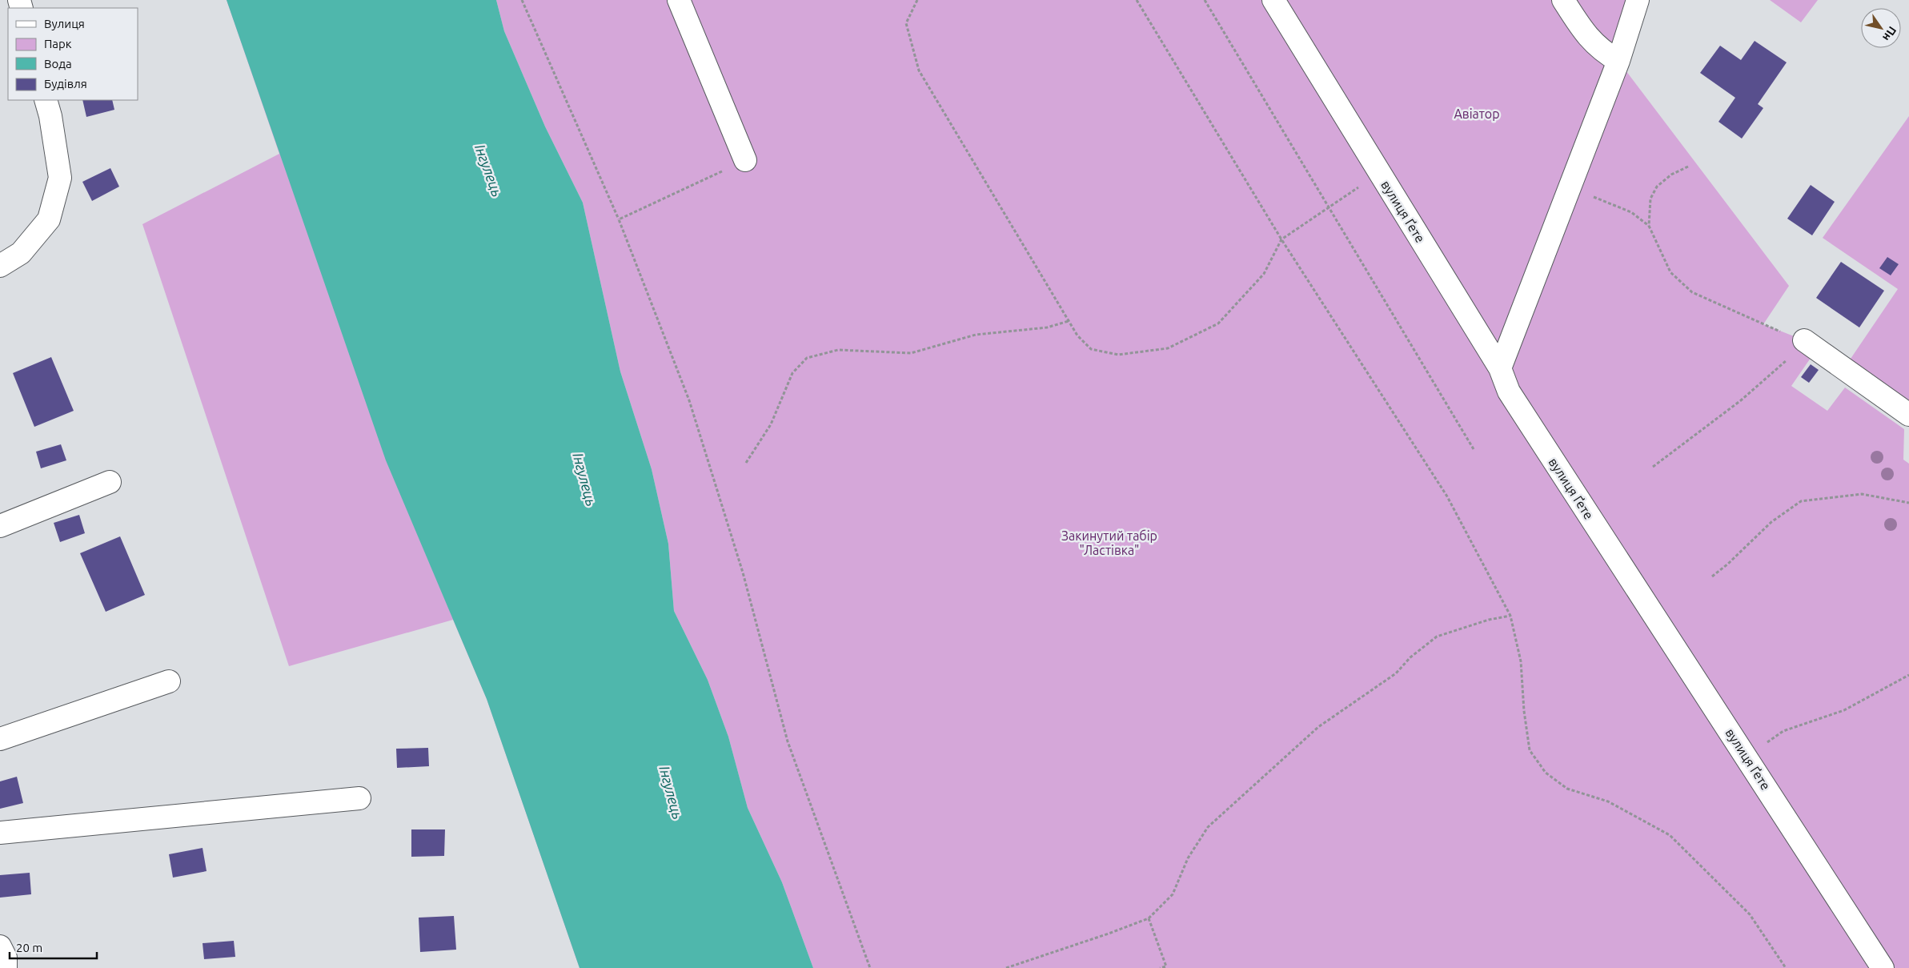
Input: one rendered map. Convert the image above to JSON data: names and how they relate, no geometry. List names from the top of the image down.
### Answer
{
  "streets": {
    "street": ["вулиця Ґете"]
  },
  "water": ["Інгулець"],
  "parks": ["Авіатор", "Закинутий табір \"Ластівка\""],
  "legend": [
    "Вулиця",
    "Парк",
    "Вода",
    "Будівля"
  ],
  "scale_bar": "20 m",
  "north": "bottom right"
}
